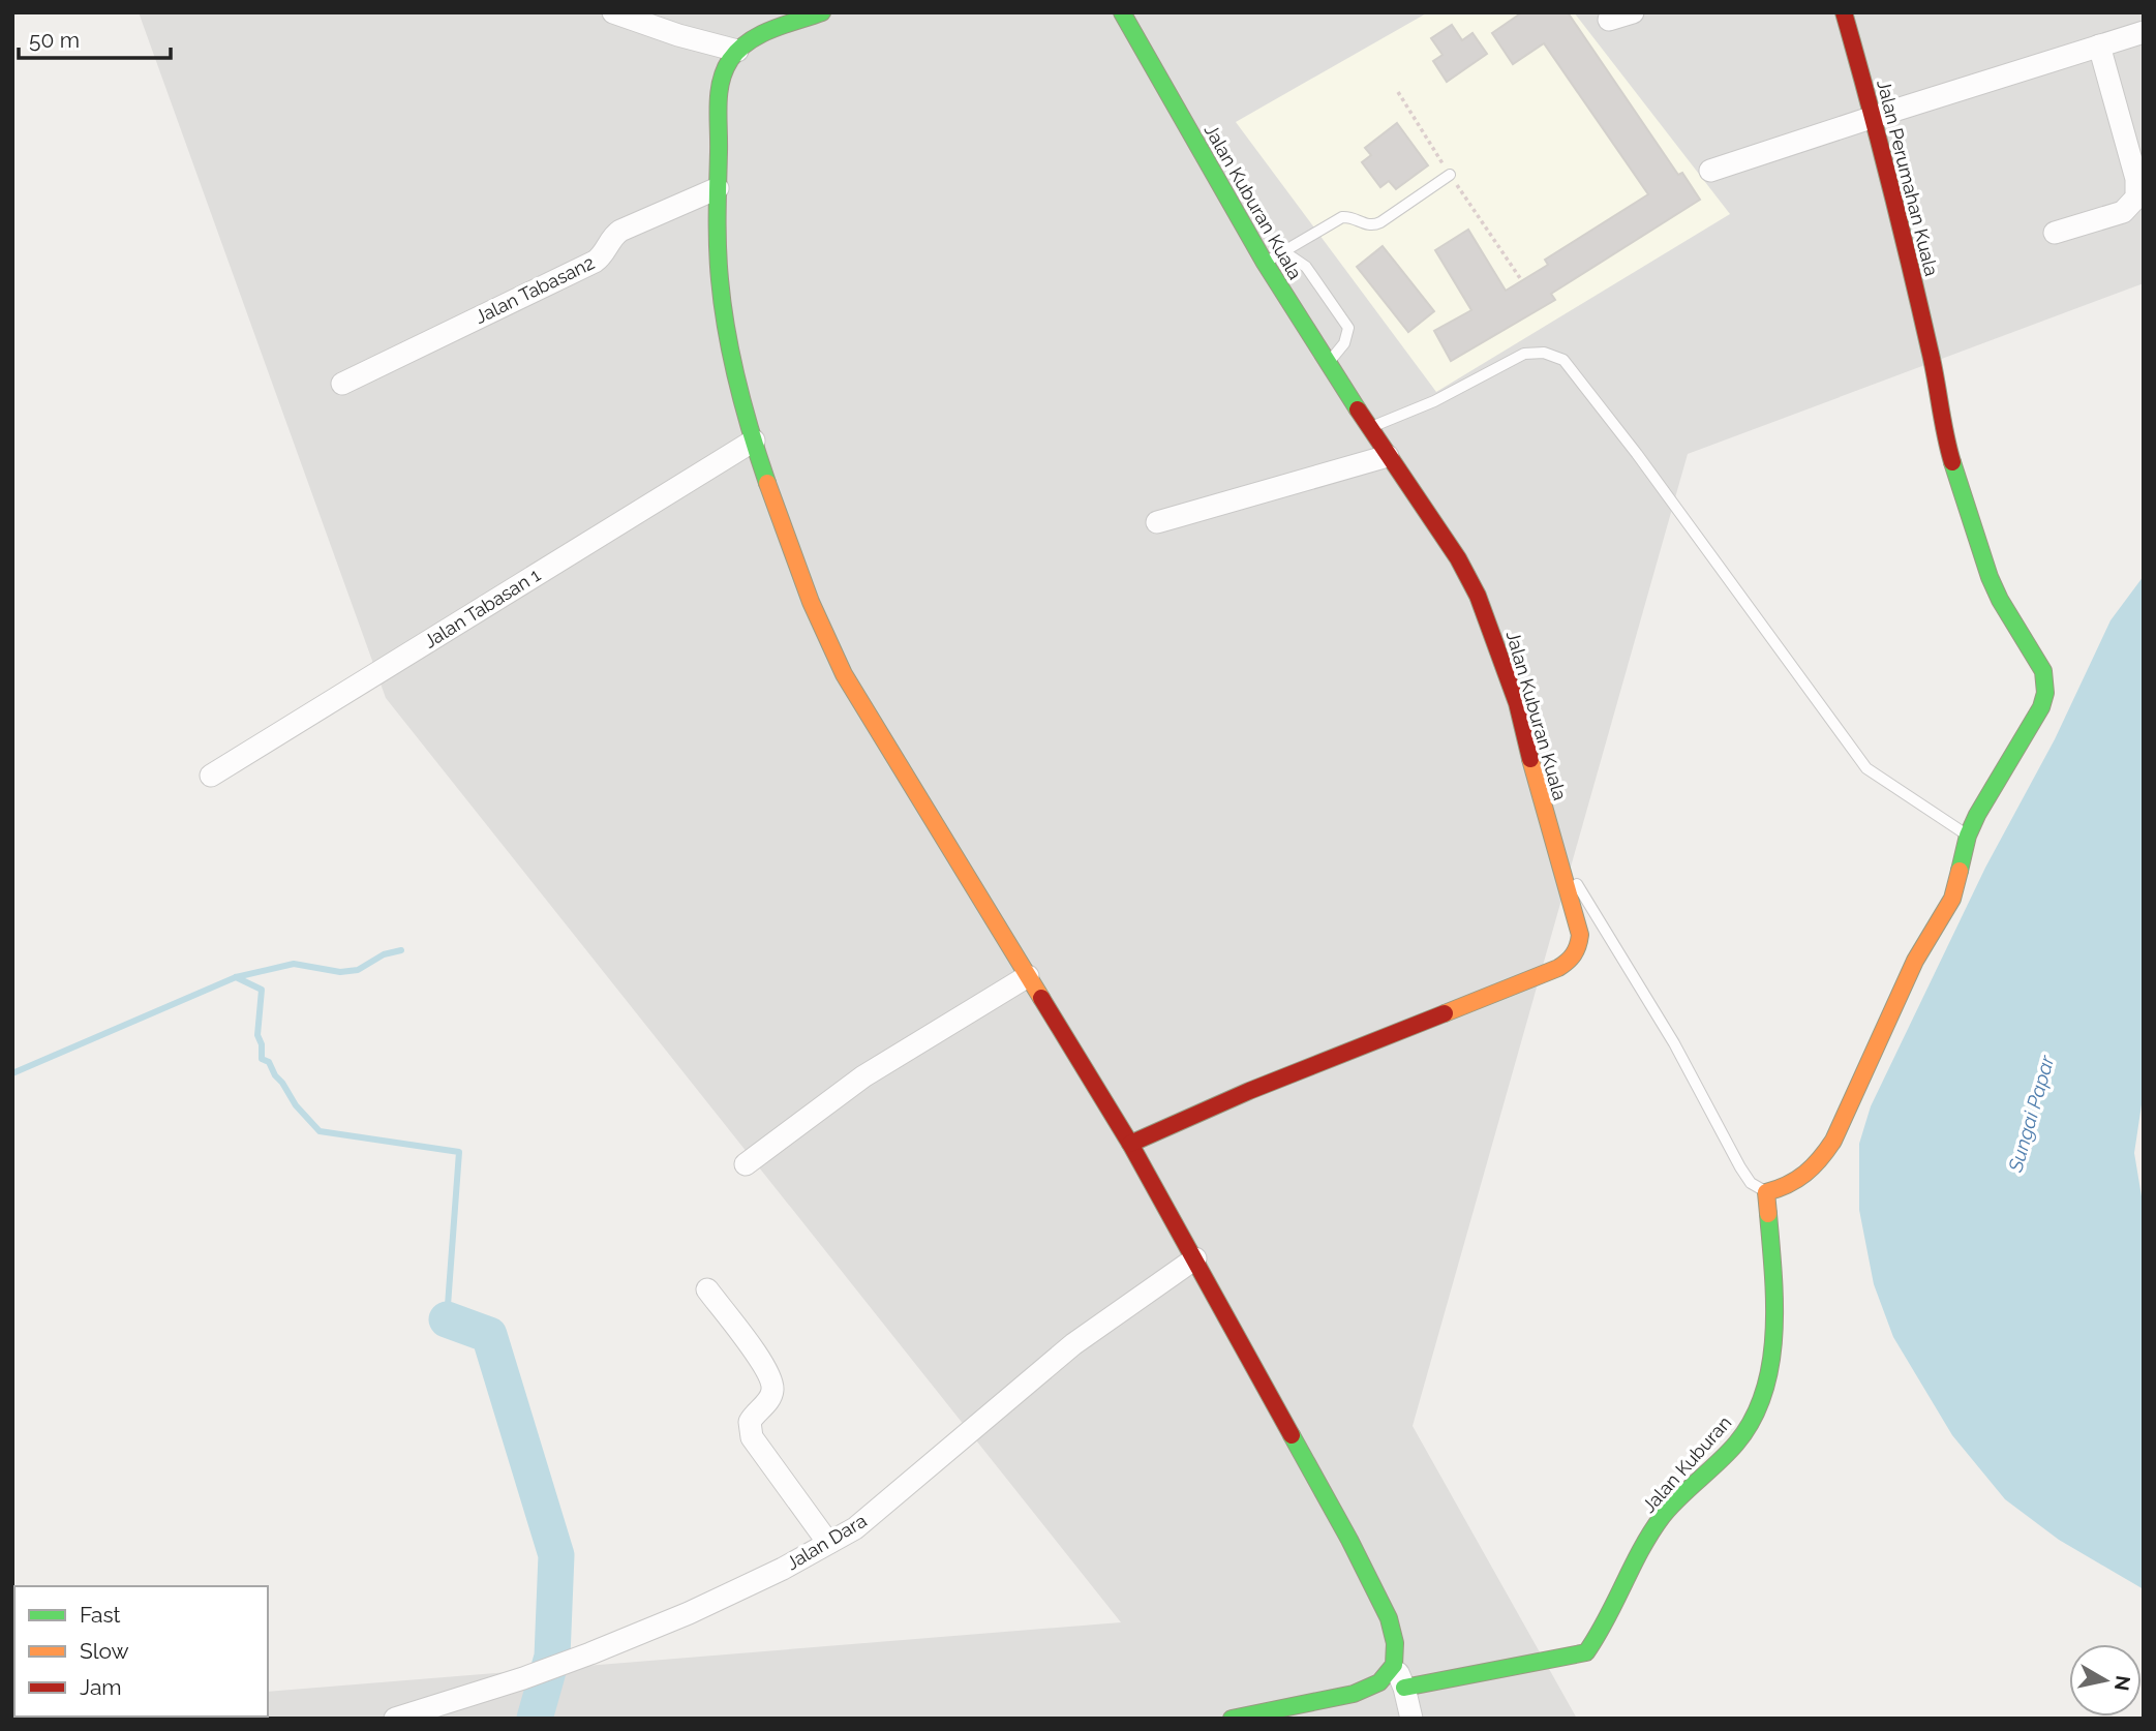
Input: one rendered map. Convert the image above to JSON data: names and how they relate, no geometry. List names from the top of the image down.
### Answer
{
  "streets": {
    "street": [
      "Jalan Perumahan Kuala",
      "Jalan Kuburan Kuala",
      "Jalan Tabasan2",
      "Jalan Tabasan 1",
      "Jalan Kuburan",
      "Jalan Dara"
    ]
  },
  "crossings": [
    ["Jalan Perumahan Kuala", "Jalan Kuburan"]
  ],
  "water": ["Sungai Papar"],
  "legend": ["Fast", "Slow", "Jam"],
  "scale_bar": "50 m",
  "north": "right"
}
